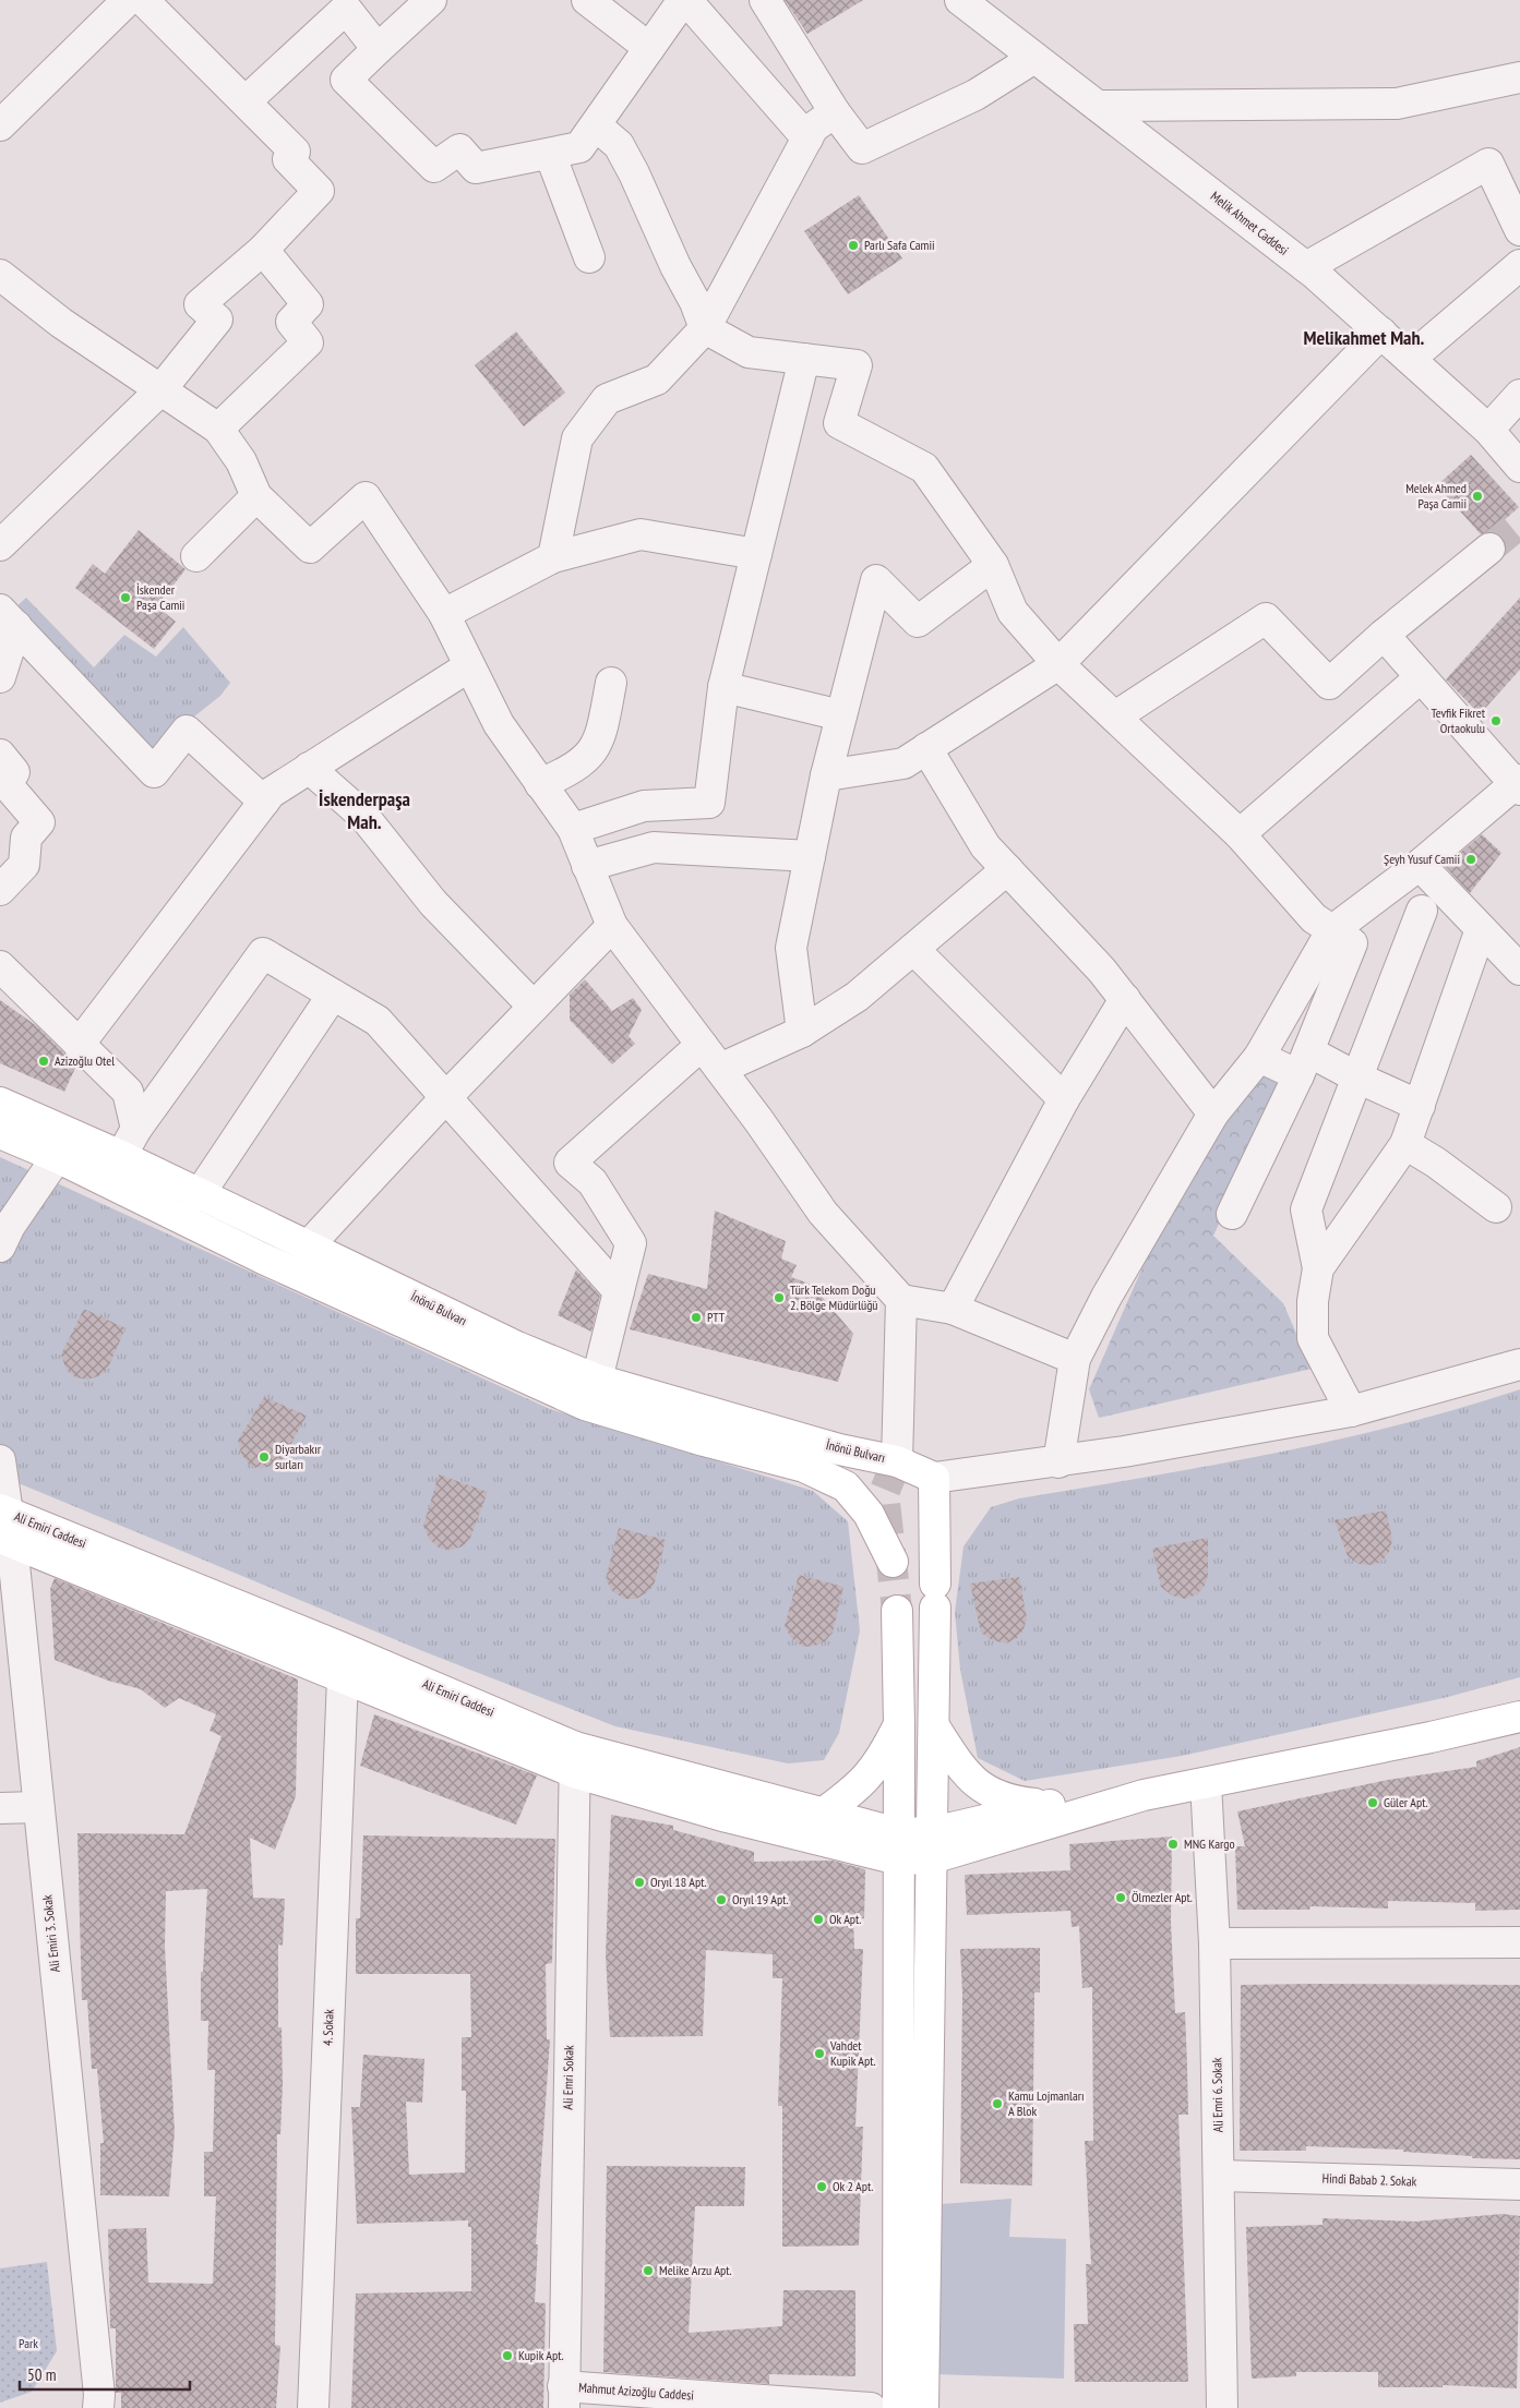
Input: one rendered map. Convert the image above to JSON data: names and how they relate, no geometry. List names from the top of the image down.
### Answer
{
  "streets": {
    "main road": ["İnönü Bulvarı", "Ali Emiri Caddesi"],
    "street": [
      "Melik Ahmet Caddesi",
      "Ali Emiri 3. Sokak",
      "4. Sokak",
      "Ali Emri Sokak",
      "Ali Emri 6. Sokak",
      "Hindi Babab 2. Sokak",
      "Mahmut Azizoğlu Caddesi"
    ]
  },
  "crossings": [
    ["Ali Emiri Caddesi", "Ali Emiri 3. Sokak"],
    ["Ali Emiri Caddesi", "4. Sokak"],
    ["Ali Emiri Caddesi", "Ali Emri Sokak"],
    ["Ali Emri Sokak", "Mahmut Azizoğlu Caddesi"],
    ["Ali Emri 6. Sokak", "Hindi Babab 2. Sokak"]
  ],
  "districts": ["Melikahmet Mah.", "İskenderpaşa Mah."],
  "parks": ["Park"],
  "places": [
    "Parlı Safa Camii",
    "Melek Ahmed Paşa Camii",
    "İskender Paşa Camii",
    "Tevfik Fikret Ortaokulu",
    "Şeyh Yusuf Camii",
    "Azizoğlu Otel",
    "Türk Telekom Doğu 2. Bölge Müdürlüğü",
    "PTT",
    "Diyarbakır surları",
    "Güler Apt.",
    "MNG Kargo",
    "Oryıl 18 Apt.",
    "Ölmezler Apt.",
    "Oryıl 19 Apt.",
    "Ok Apt.",
    "Vahdet Kupik Apt.",
    "Kamu Lojmanları A Blok",
    "Ok 2 Apt.",
    "Melike Arzu Apt.",
    "Kupik Apt."
  ],
  "scale_bar": "50 m"
}
